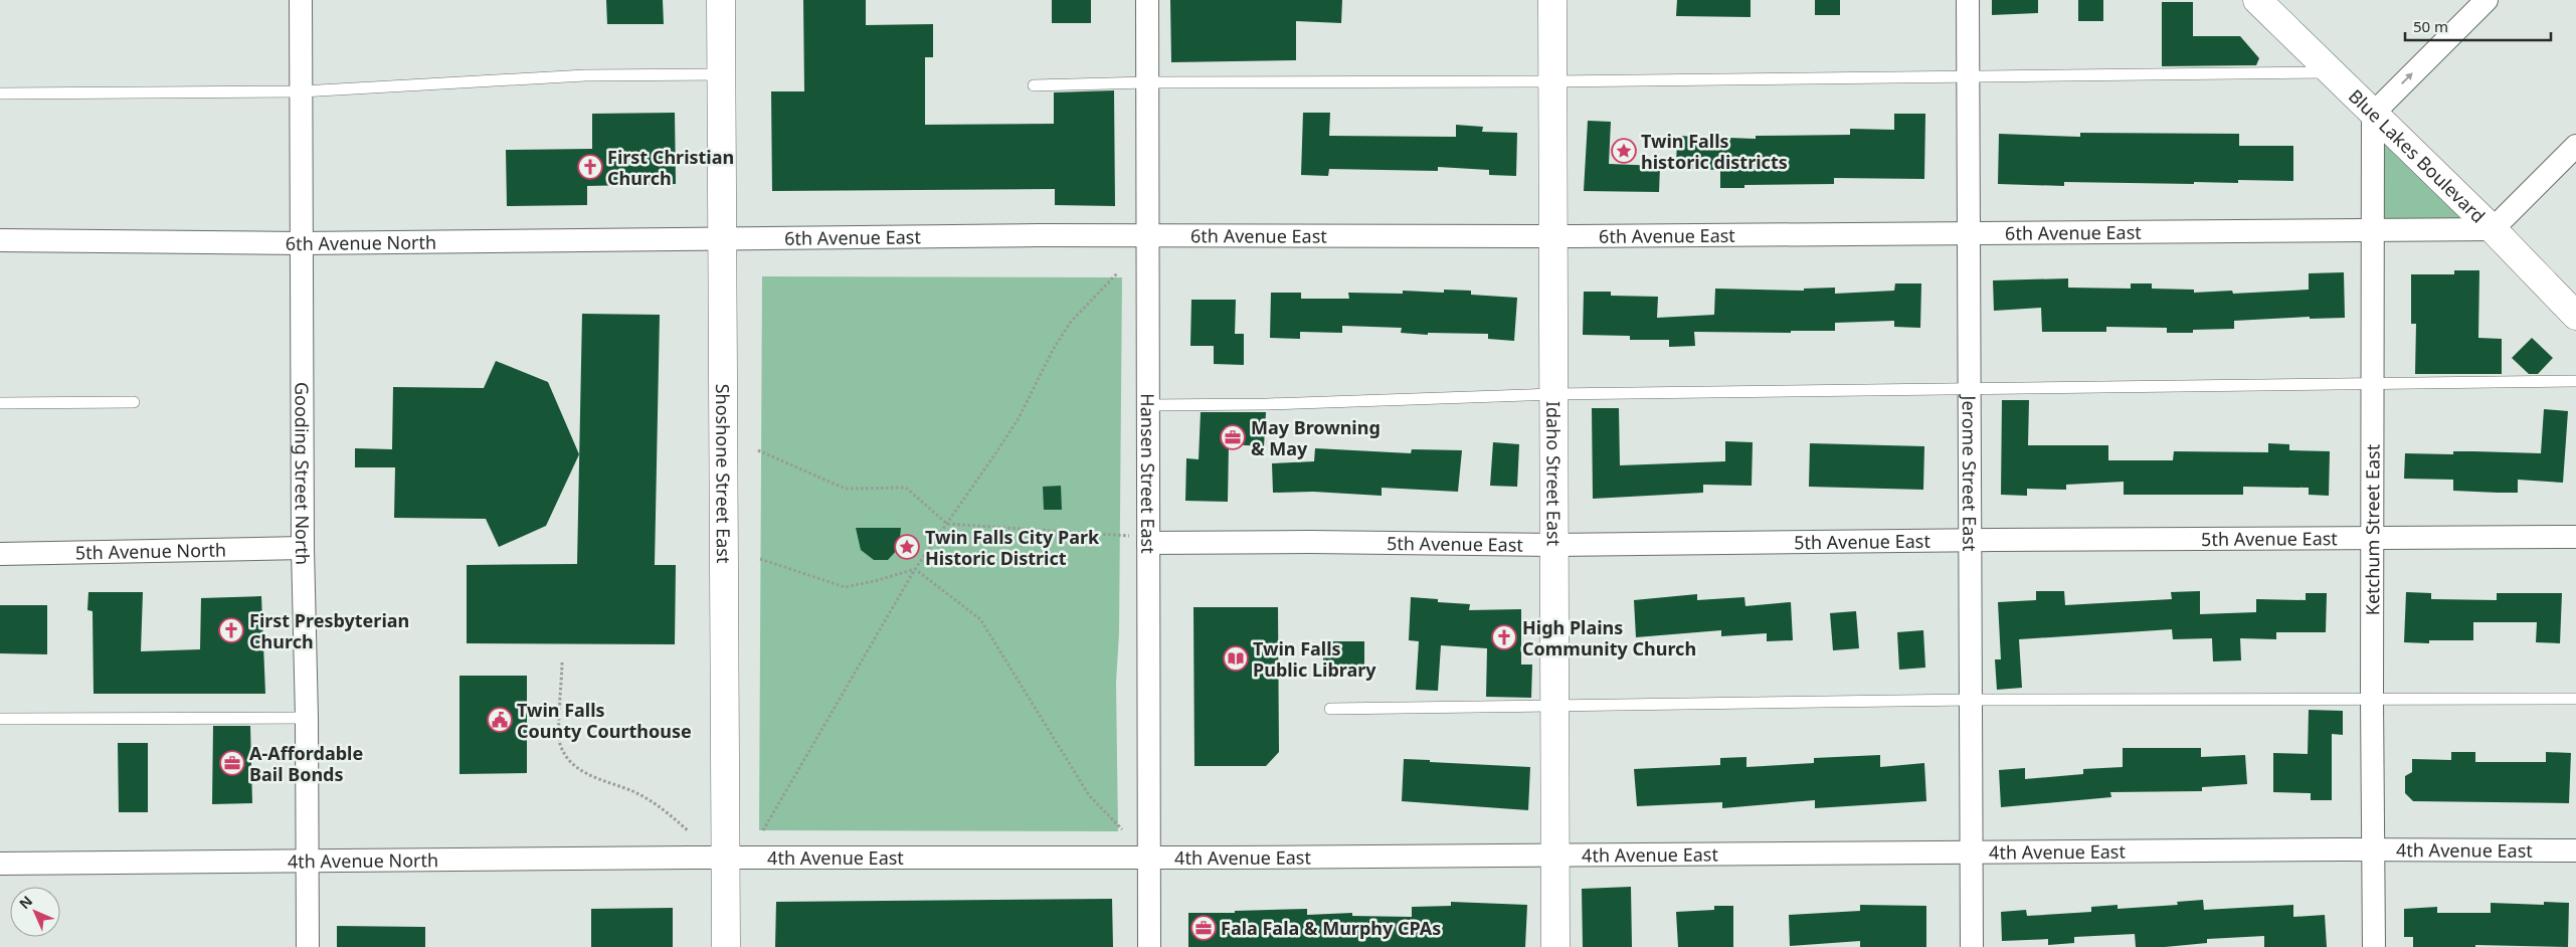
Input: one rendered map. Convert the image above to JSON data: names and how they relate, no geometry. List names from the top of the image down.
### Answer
{
  "streets": {
    "main road": ["Blue Lakes Boulevard", "Shoshone Street East", "Idaho Street East"],
    "street": [
      "6th Avenue East",
      "6th Avenue North",
      "Gooding Street North",
      "Hansen Street East",
      "Jerome Street East",
      "Ketchum Street East",
      "5th Avenue East",
      "5th Avenue North",
      "4th Avenue East",
      "4th Avenue North"
    ]
  },
  "crossings": [
    ["Blue Lakes Boulevard", "6th Avenue East"],
    ["Blue Lakes Boulevard", "Ketchum Street East"],
    ["6th Avenue East", "6th Avenue North"],
    ["6th Avenue East", "Shoshone Street East"],
    ["6th Avenue East", "Hansen Street East"],
    ["6th Avenue East", "Idaho Street East"],
    ["6th Avenue East", "Jerome Street East"],
    ["6th Avenue East", "Ketchum Street East"],
    ["6th Avenue North", "Gooding Street North"],
    ["6th Avenue North", "Shoshone Street East"],
    ["Gooding Street North", "5th Avenue North"],
    ["Gooding Street North", "4th Avenue North"],
    ["Shoshone Street East", "4th Avenue East"],
    ["Shoshone Street East", "4th Avenue North"],
    ["Hansen Street East", "5th Avenue East"],
    ["Hansen Street East", "4th Avenue East"],
    ["Idaho Street East", "5th Avenue East"],
    ["Idaho Street East", "4th Avenue East"],
    ["Jerome Street East", "5th Avenue East"],
    ["Jerome Street East", "4th Avenue East"],
    ["Ketchum Street East", "5th Avenue East"],
    ["Ketchum Street East", "4th Avenue East"],
    ["4th Avenue East", "4th Avenue North"]
  ],
  "places": {
    "place": ["Twin Falls historic districts", "Twin Falls City Park Historic District"],
    "church": ["First Christian Church", "First Presbyterian Church", "High Plains Community Church"],
    "office": ["May Browning & May", "A-Affordable Bail Bonds", "Fala Fala & Murphy CPAs"],
    "library": ["Twin Falls Public Library"],
    "public building": ["Twin Falls County Courthouse"]
  },
  "scale_bar": "50 m",
  "north": "top left"
}
